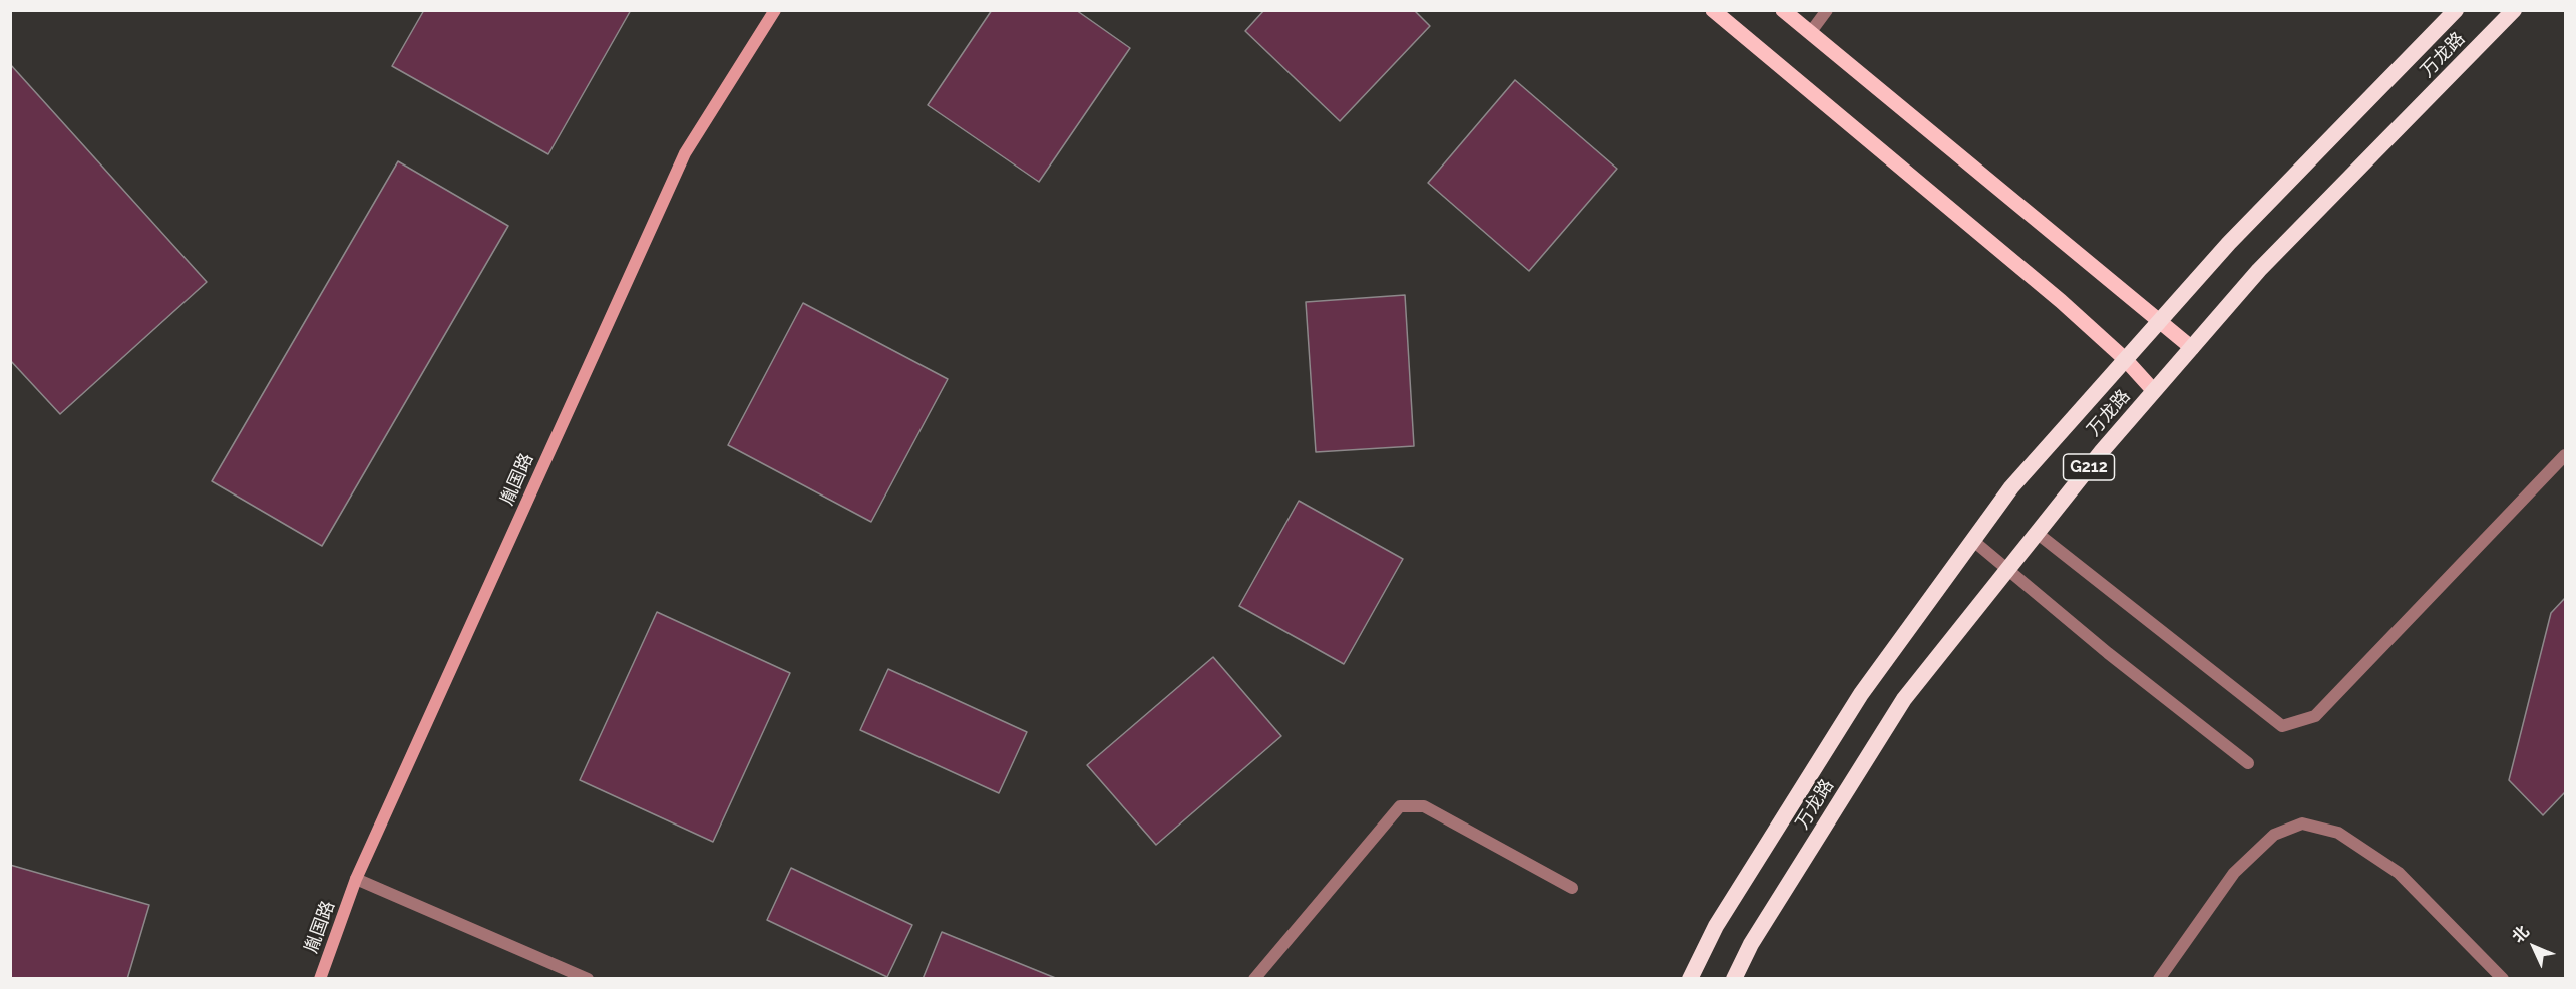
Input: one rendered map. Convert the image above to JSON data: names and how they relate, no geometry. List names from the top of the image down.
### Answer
{
  "streets": {
    "highway": ["万龙路", "G212"],
    "main road": ["胤国路"]
  },
  "north": "top left"
}
